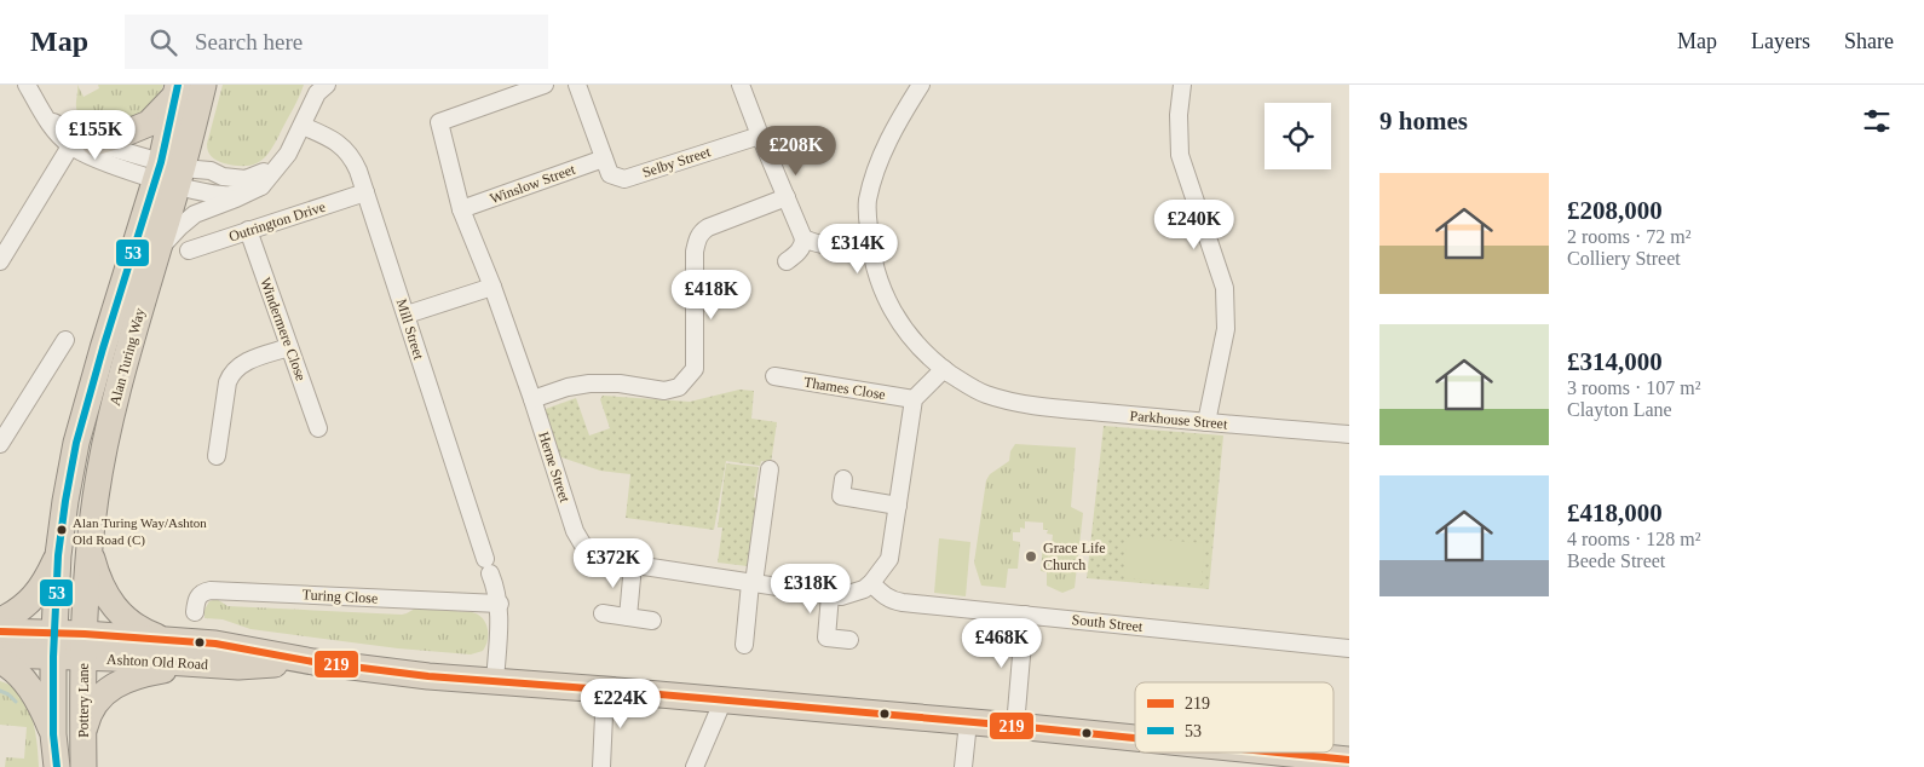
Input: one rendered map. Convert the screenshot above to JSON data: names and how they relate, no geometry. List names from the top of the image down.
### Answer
{
  "streets": {
    "highway": ["Alan Turing Way", "Ashton Old Road", "Pottery Lane"],
    "street": [
      "Selby Street",
      "Winslow Street",
      "Outrington Drive",
      "Windermere Close",
      "Mill Street",
      "Thames Close",
      "Parkhouse Street",
      "Herne Street",
      "Turing Close",
      "South Street"
    ]
  },
  "crossings": [
    ["Selby Street", "Winslow Street"],
    ["Winslow Street", "Herne Street"],
    ["Outrington Drive", "Windermere Close"],
    ["Outrington Drive", "Mill Street"],
    ["Mill Street", "Turing Close"],
    ["Alan Turing Way", "Ashton Old Road"],
    ["Alan Turing Way", "Pottery Lane"],
    ["Thames Close", "Herne Street"],
    ["Herne Street", "South Street"],
    ["Ashton Old Road", "Pottery Lane"]
  ],
  "places": ["Alan Turing Way/Ashton Old Road (C)", "Grace Life Church"],
  "lines": ["transit line 53", "transit line 219"],
  "legend": ["219", "53"],
  "page": {
    "header": "Map",
    "search": "Search here",
    "nav": ["Map", "Layers", "Share"],
    "heading": "9 homes",
    "price": [
      "£155K",
      "£208K",
      "£240K",
      "£314K",
      "£418K",
      "£372K",
      "£318K",
      "£468K",
      "£224K"
    ],
    "list": [
      {
        "name": "£208,000",
        "note": "2 rooms · 72 m² · Colliery Street"
      },
      {
        "name": "£314,000",
        "note": "3 rooms · 107 m² · Clayton Lane"
      },
      {
        "name": "£418,000",
        "note": "4 rooms · 128 m² · Beede Street"
      }
    ]
  }
}
